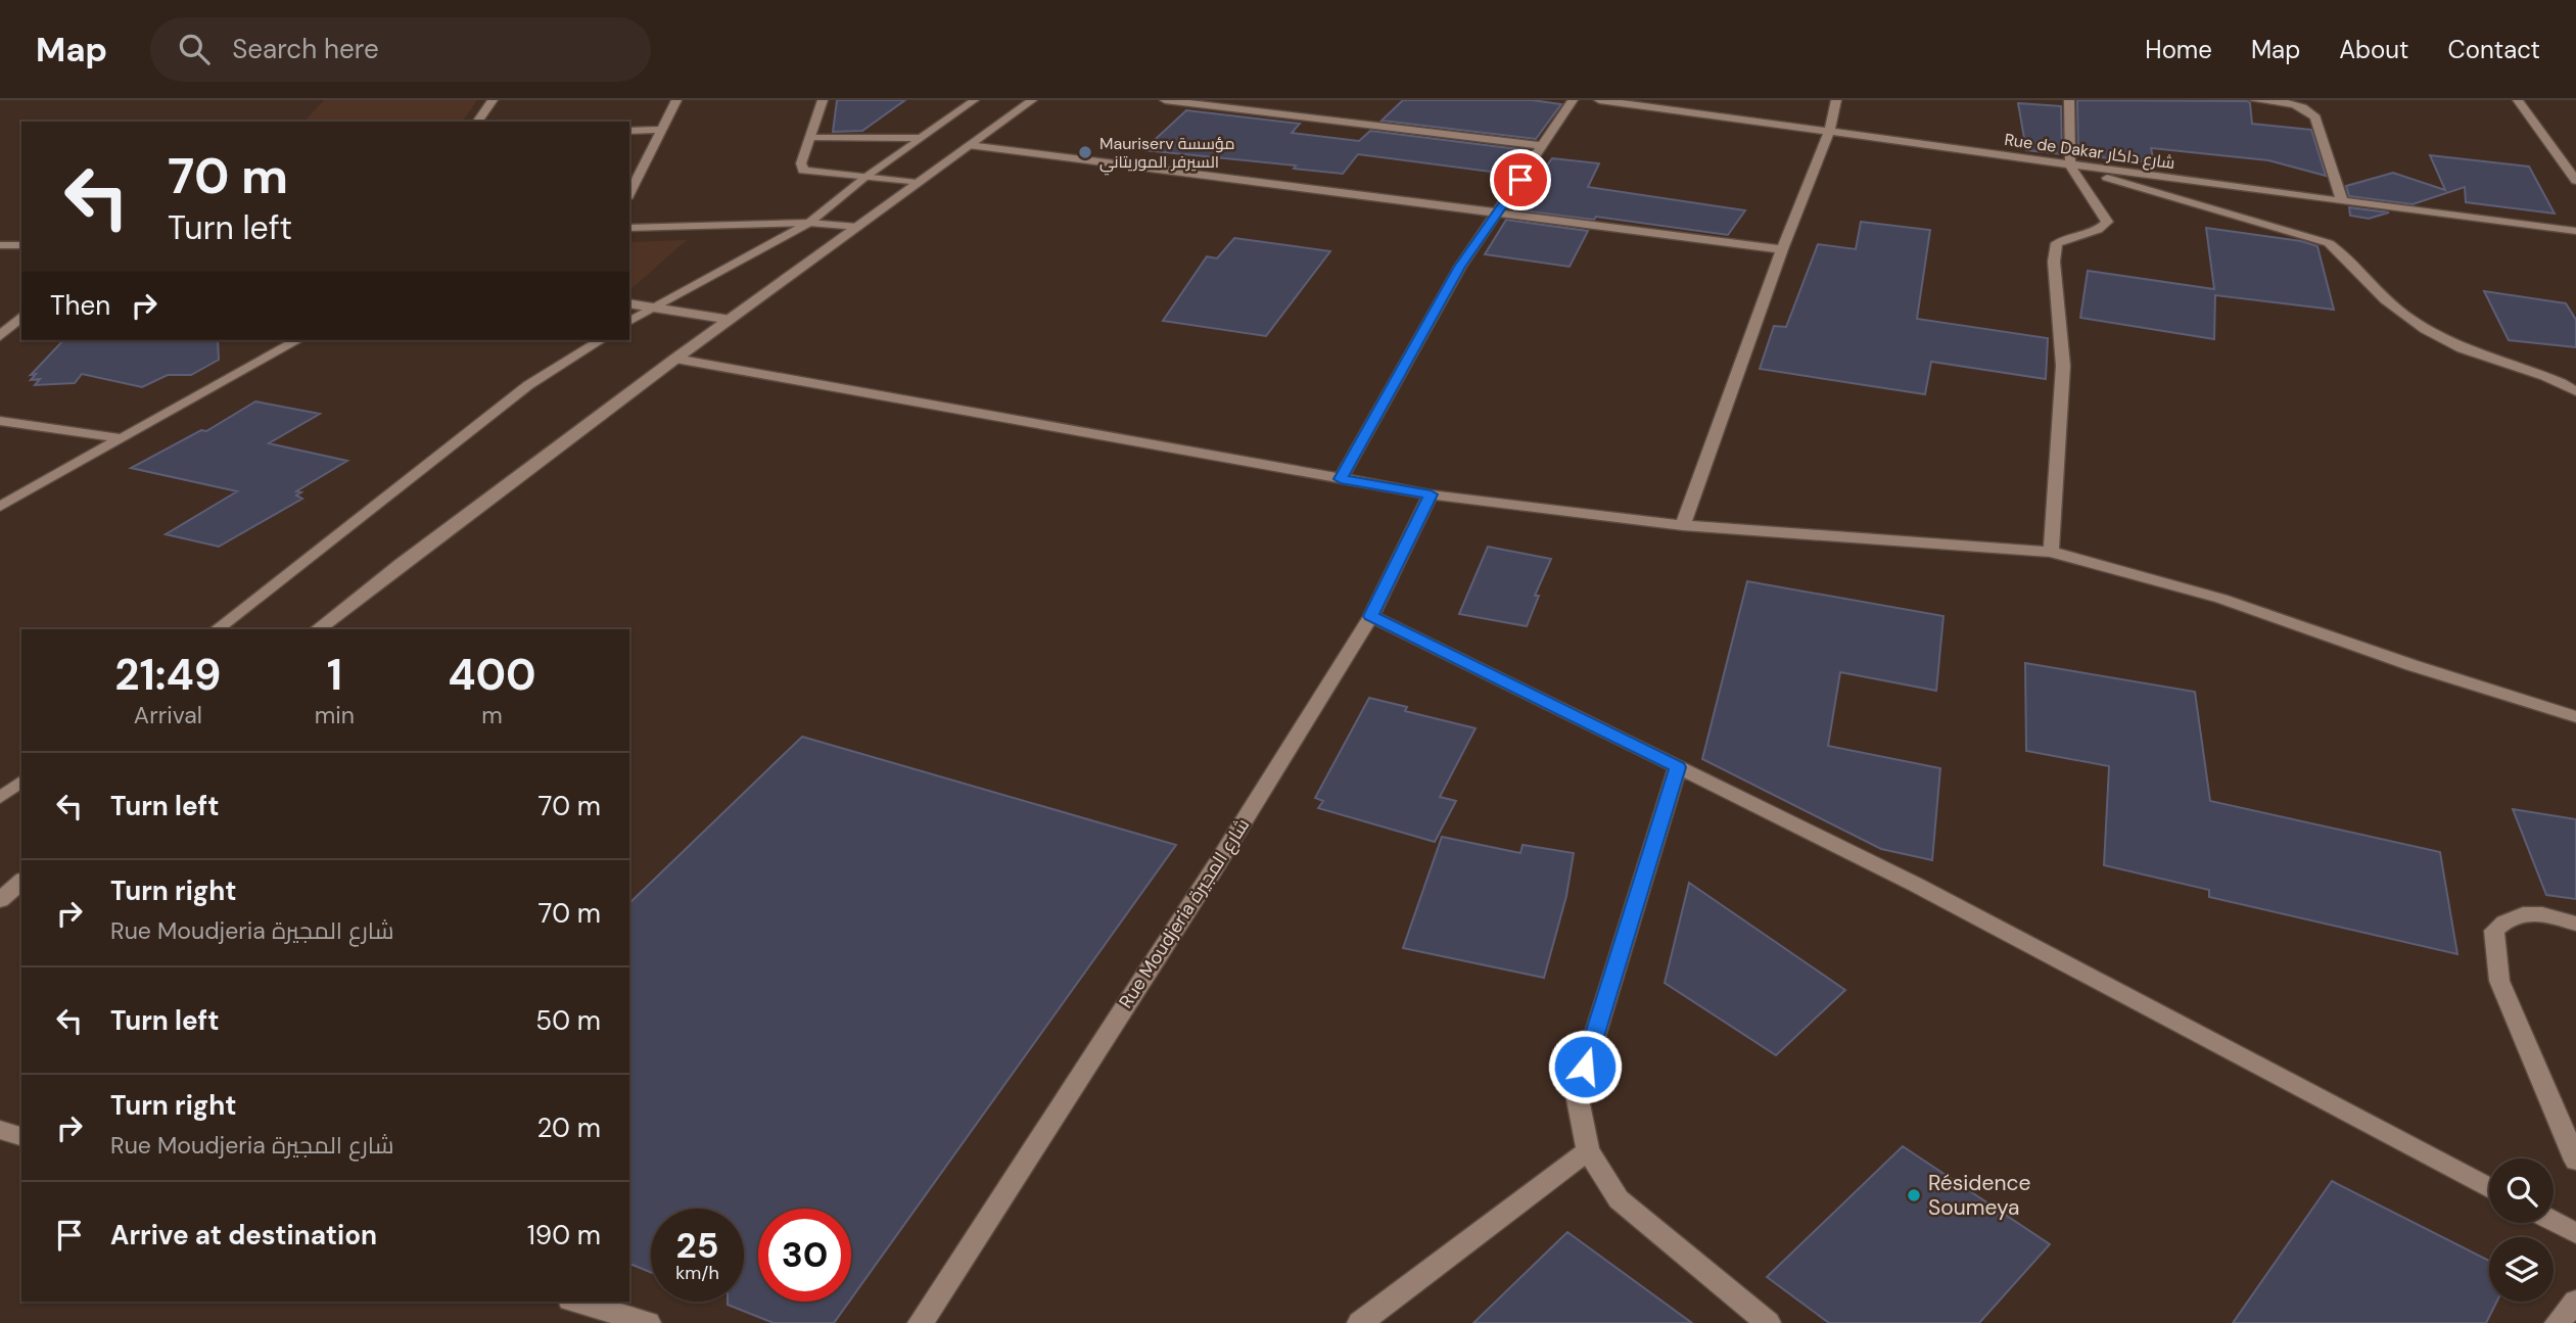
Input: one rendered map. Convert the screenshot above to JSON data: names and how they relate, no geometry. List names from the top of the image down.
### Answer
{
  "streets": {
    "street": ["Rue de Dakar شارع داكار", "Rue Moudjeria شارع المجيرة"]
  },
  "places": ["Mauriserv مؤسسة السيرفر الموريتاني", "Résidence Soumeya"],
  "page": {
    "header": "Map",
    "search": "Search here",
    "nav": [
      "Home",
      "Map",
      "About",
      "Contact"
    ],
    "turn": ["70 m", "Turn left"],
    "then": "Then",
    "eta": [
      "21:49",
      "Arrival",
      "1",
      "min",
      "400",
      "m"
    ],
    "list": [
      {
        "name": "Turn left",
        "value": "70 m"
      },
      {
        "name": "Turn right",
        "note": "Rue Moudjeria شارع المجيرة",
        "value": "70 m"
      },
      {
        "name": "Turn left",
        "value": "50 m"
      },
      {
        "name": "Turn right",
        "note": "Rue Moudjeria شارع المجيرة",
        "value": "20 m"
      },
      {
        "name": "Arrive at destination",
        "value": "190 m"
      }
    ],
    "speed": "25 km/h",
    "limit": "30"
  }
}
